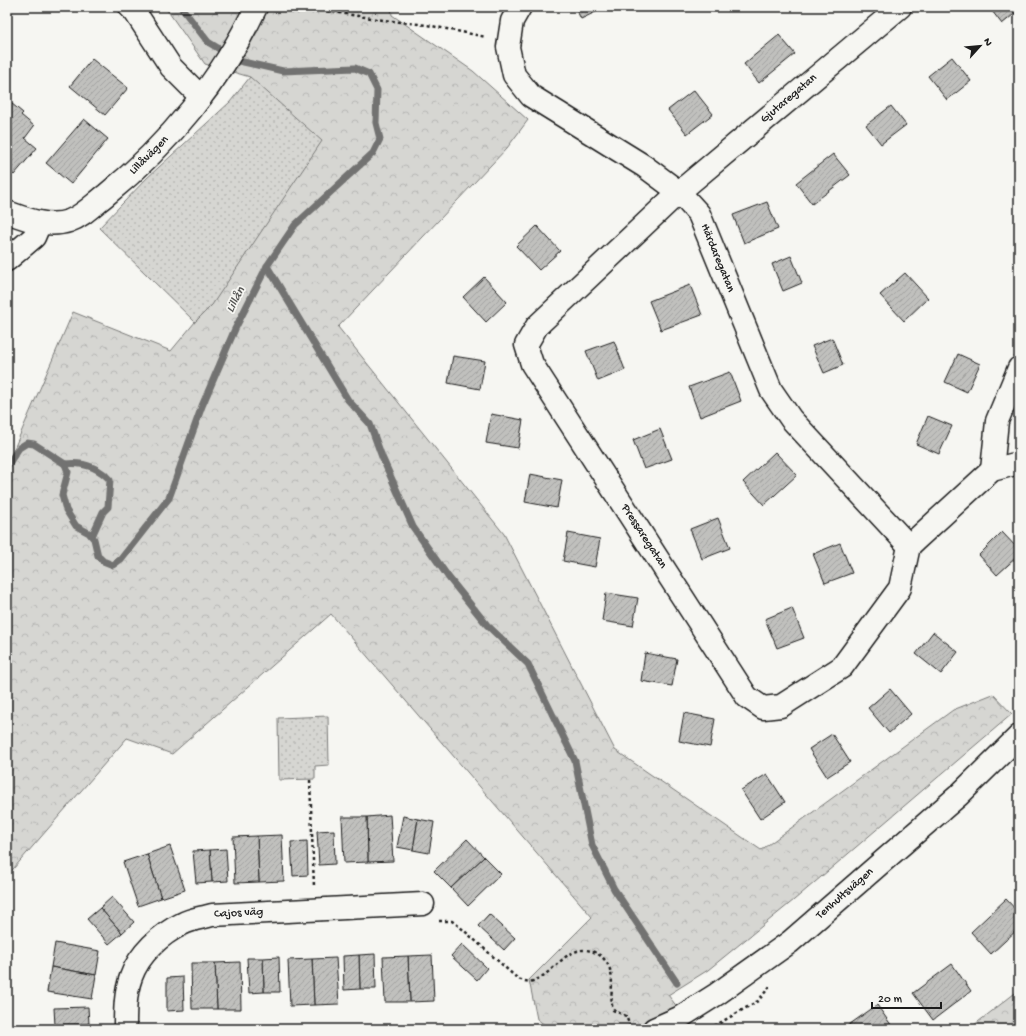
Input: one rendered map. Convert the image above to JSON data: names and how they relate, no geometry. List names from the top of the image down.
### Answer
{
  "streets": {
    "street": [
      "Gjutaregatan",
      "Lillåvägen",
      "Härdaregatan",
      "Pressaregatan",
      "Tenhultsvägen",
      "Cajos väg"
    ]
  },
  "crossings": [
    ["Gjutaregatan", "Härdaregatan"],
    ["Gjutaregatan", "Pressaregatan"],
    ["Härdaregatan", "Pressaregatan"]
  ],
  "water": ["Lillån"],
  "scale_bar": "20 m",
  "north": "top right"
}
